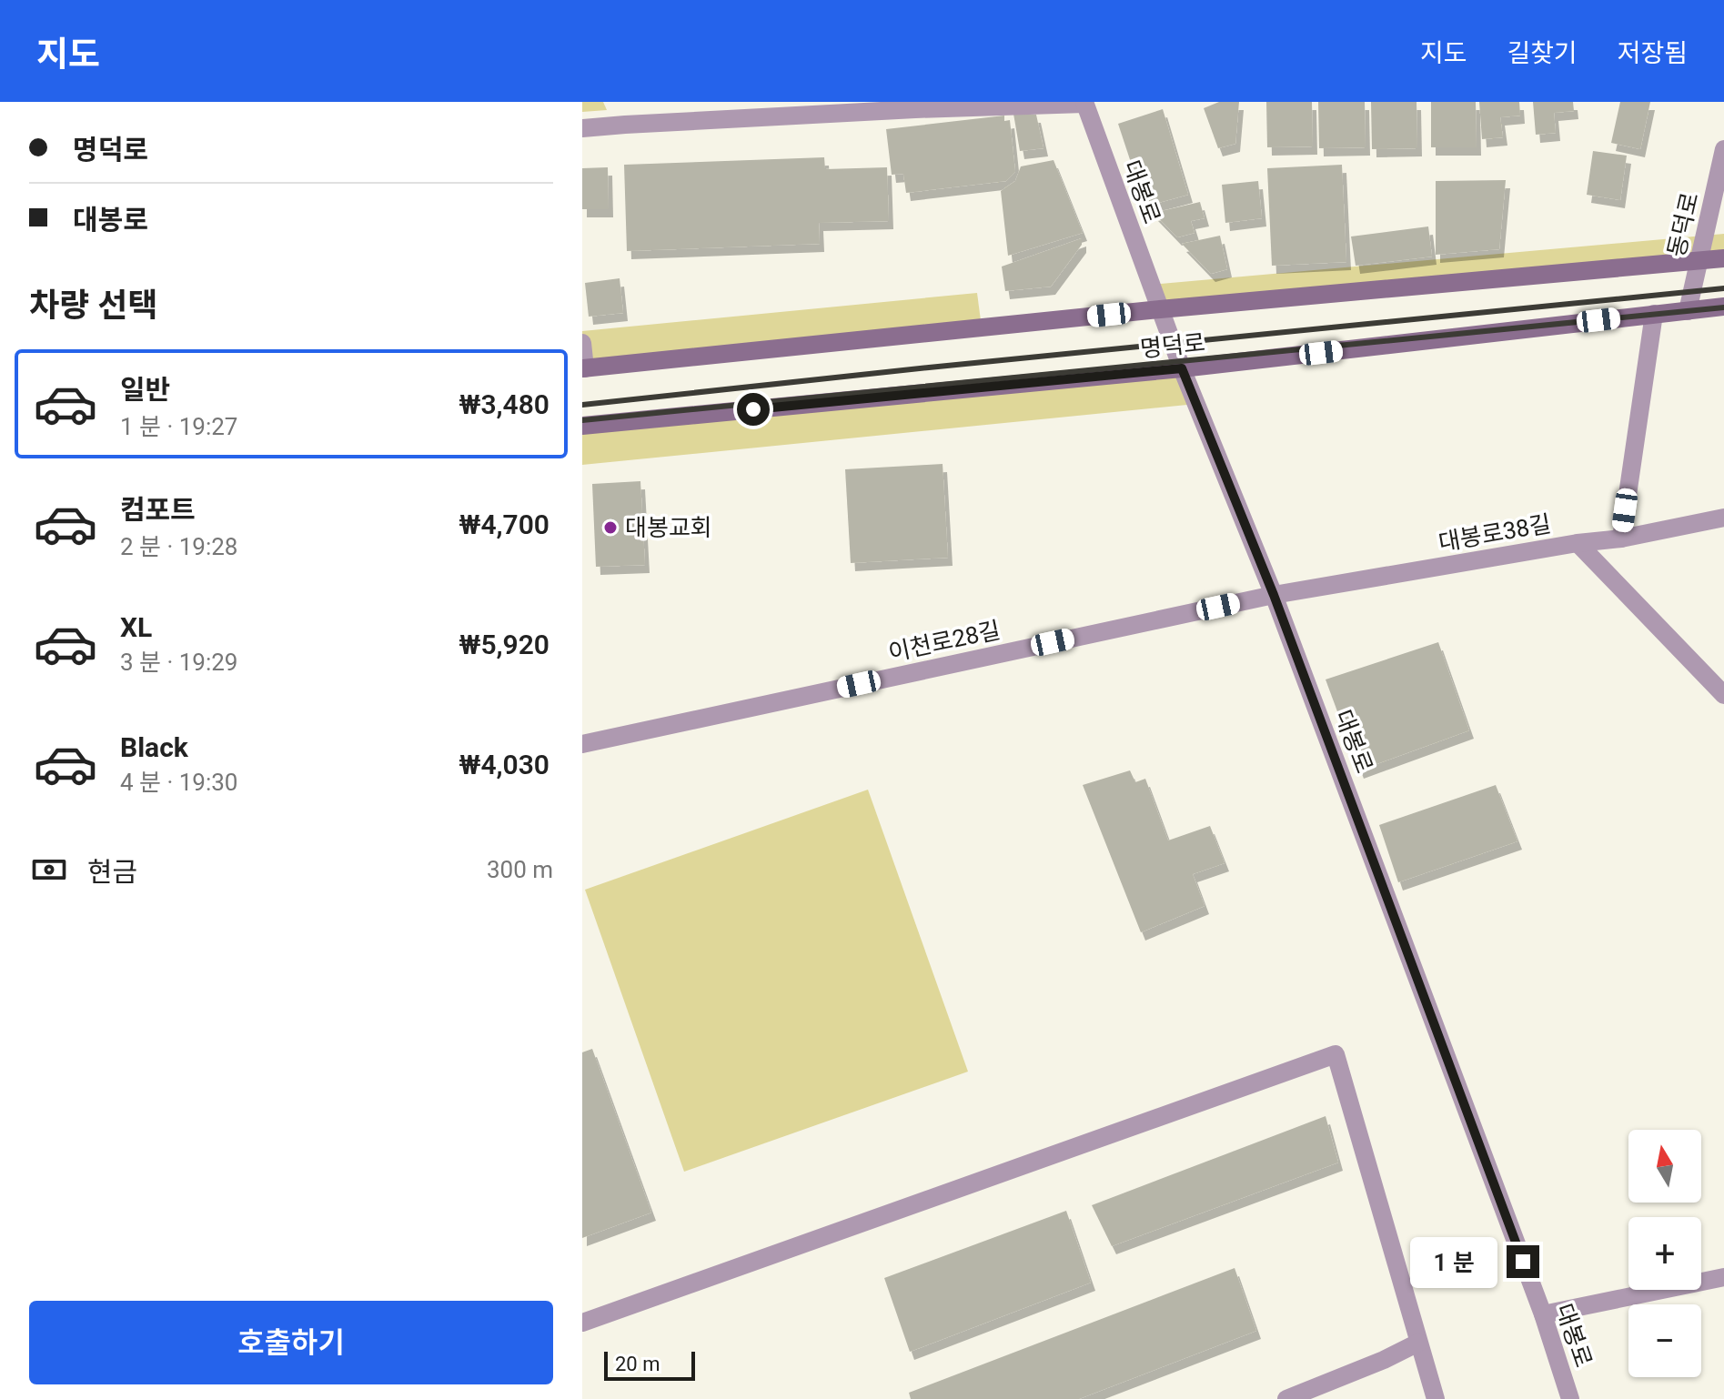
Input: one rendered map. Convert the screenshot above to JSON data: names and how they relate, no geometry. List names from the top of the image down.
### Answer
{
  "streets": {
    "main road": ["명덕로"],
    "street": [
      "대봉로",
      "동덕로",
      "대봉로38길",
      "이천로28길"
    ]
  },
  "crossings": [
    ["대봉로", "명덕로"],
    ["대봉로", "대봉로38길"],
    ["대봉로", "이천로28길"],
    ["동덕로", "명덕로"],
    ["대봉로38길", "이천로28길"]
  ],
  "places": ["대봉교회"],
  "scale_bar": "20 m",
  "north": "top",
  "page": {
    "header": "지도",
    "nav": ["지도", "길찾기", "저장됨"],
    "banner": ["명덕로", "대봉로"],
    "heading": "차량 선택",
    "list": [
      {
        "name": "일반",
        "note": "1 분 · 19:27",
        "value": "₩3,480"
      },
      {
        "name": "컴포트",
        "note": "2 분 · 19:28",
        "value": "₩4,700"
      },
      {
        "name": "XL",
        "note": "3 분 · 19:29",
        "value": "₩5,920"
      },
      {
        "name": "Black",
        "note": "4 분 · 19:30",
        "value": "₩4,030"
      }
    ],
    "pay": ["현금", "300 m"],
    "map_buttons": ["+", "−"],
    "bubble": "1 분",
    "buttons": "호출하기",
    "scale": "20 m"
  }
}
